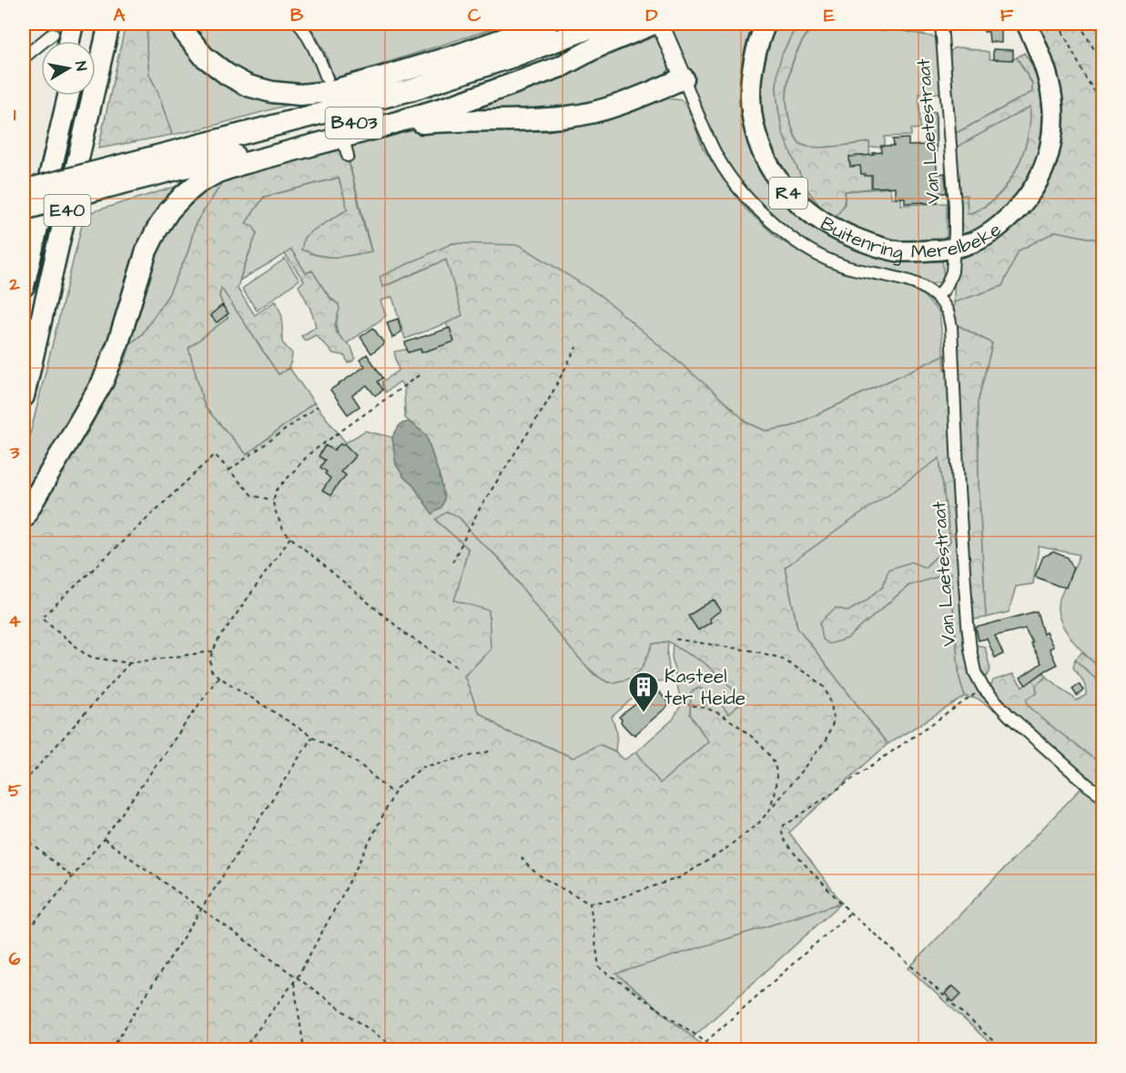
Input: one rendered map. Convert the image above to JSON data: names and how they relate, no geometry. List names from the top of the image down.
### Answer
{
  "streets": {
    "highway": [
      "B403",
      "R4",
      "E40",
      "Buitenring Merelbeke"
    ],
    "street": ["Van Laetestraat"]
  },
  "crossings": [
    ["Van Laetestraat", "Buitenring Merelbeke"]
  ],
  "places": {
    "building": ["Kasteel ter Heide"]
  },
  "north": "right",
  "grid": {
    "columns": [
      "A",
      "B",
      "C",
      "D",
      "E",
      "F"
    ],
    "rows": [
      "1",
      "2",
      "3",
      "4",
      "5",
      "6"
    ]
  }
}
